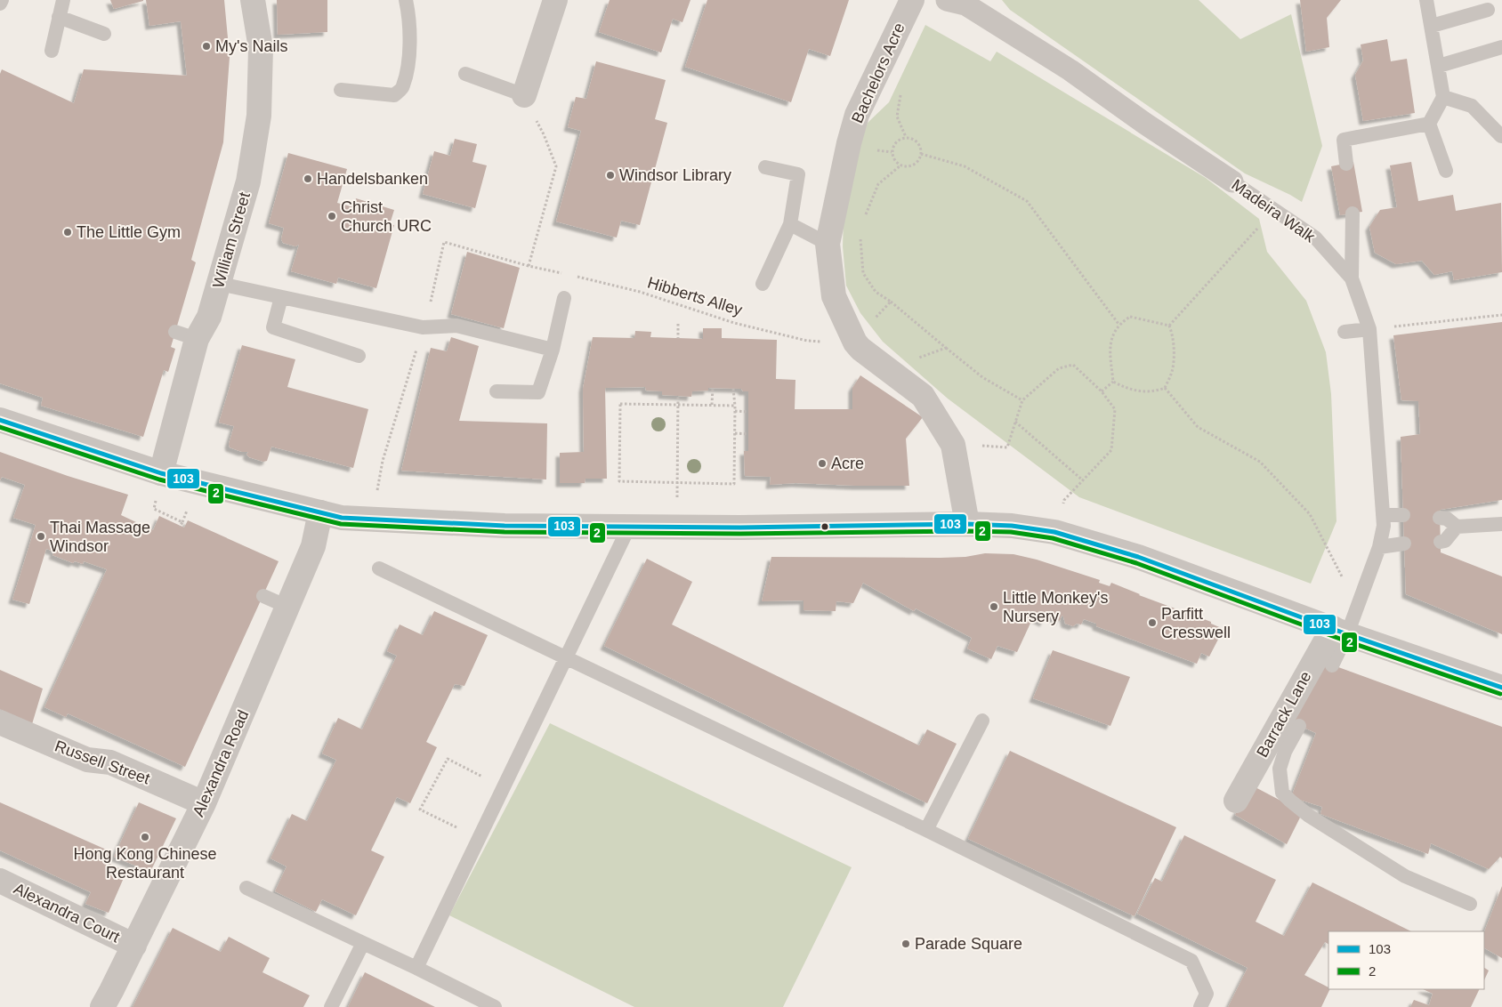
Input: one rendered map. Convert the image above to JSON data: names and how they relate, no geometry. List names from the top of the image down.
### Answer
{
  "streets": {
    "street": [
      "Bachelors Acre",
      "Madeira Walk",
      "William Street",
      "Barrack Lane",
      "Russell Street",
      "Alexandra Road",
      "Alexandra Court"
    ],
    "path": ["Hibberts Alley"]
  },
  "crossings": [
    ["Bachelors Acre", "Hibberts Alley"],
    ["Madeira Walk", "Barrack Lane"],
    ["Russell Street", "Alexandra Road"],
    ["Alexandra Road", "Alexandra Court"]
  ],
  "places": [
    "My's Nails",
    "Windsor Library",
    "Handelsbanken",
    "Christ Church URC",
    "The Little Gym",
    "Acre",
    "Thai Massage Windsor",
    "Little Monkey's Nursery",
    "Parfitt Cresswell",
    "Hong Kong Chinese Restaurant",
    "Parade Square"
  ],
  "lines": ["transit line 103", "transit line 2"],
  "legend": ["103", "2"]
}
